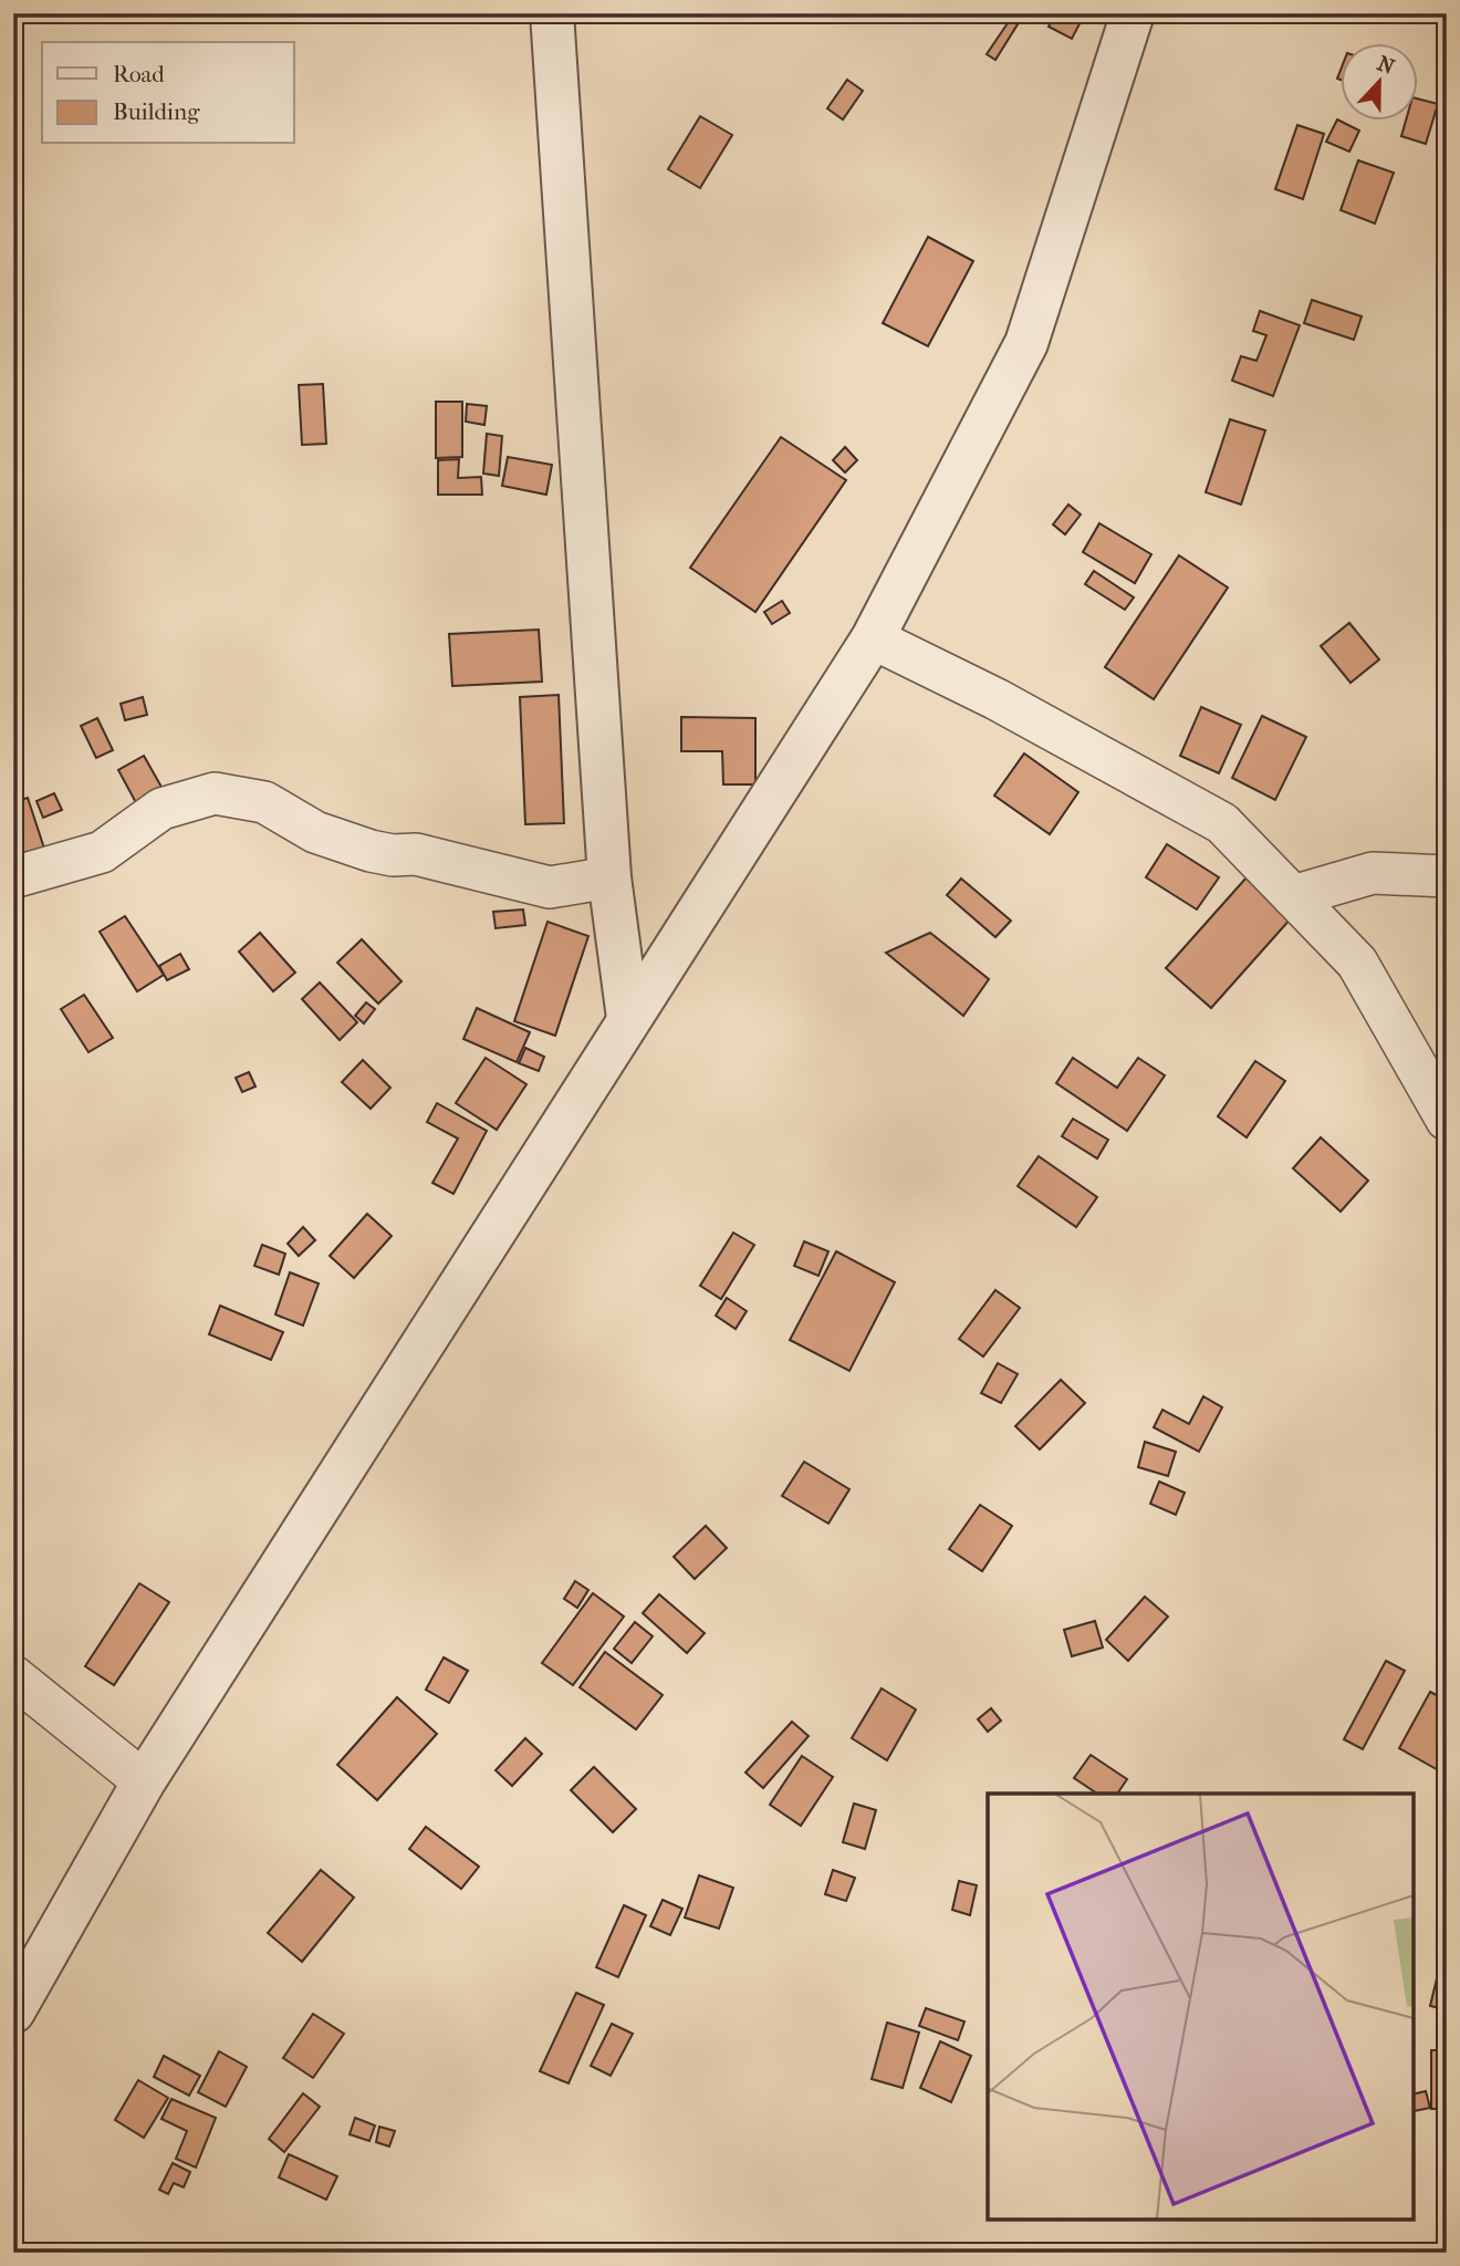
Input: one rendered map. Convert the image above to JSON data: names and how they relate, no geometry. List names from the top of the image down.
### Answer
{
  "legend": ["Road", "Building"],
  "north": "top"
}
